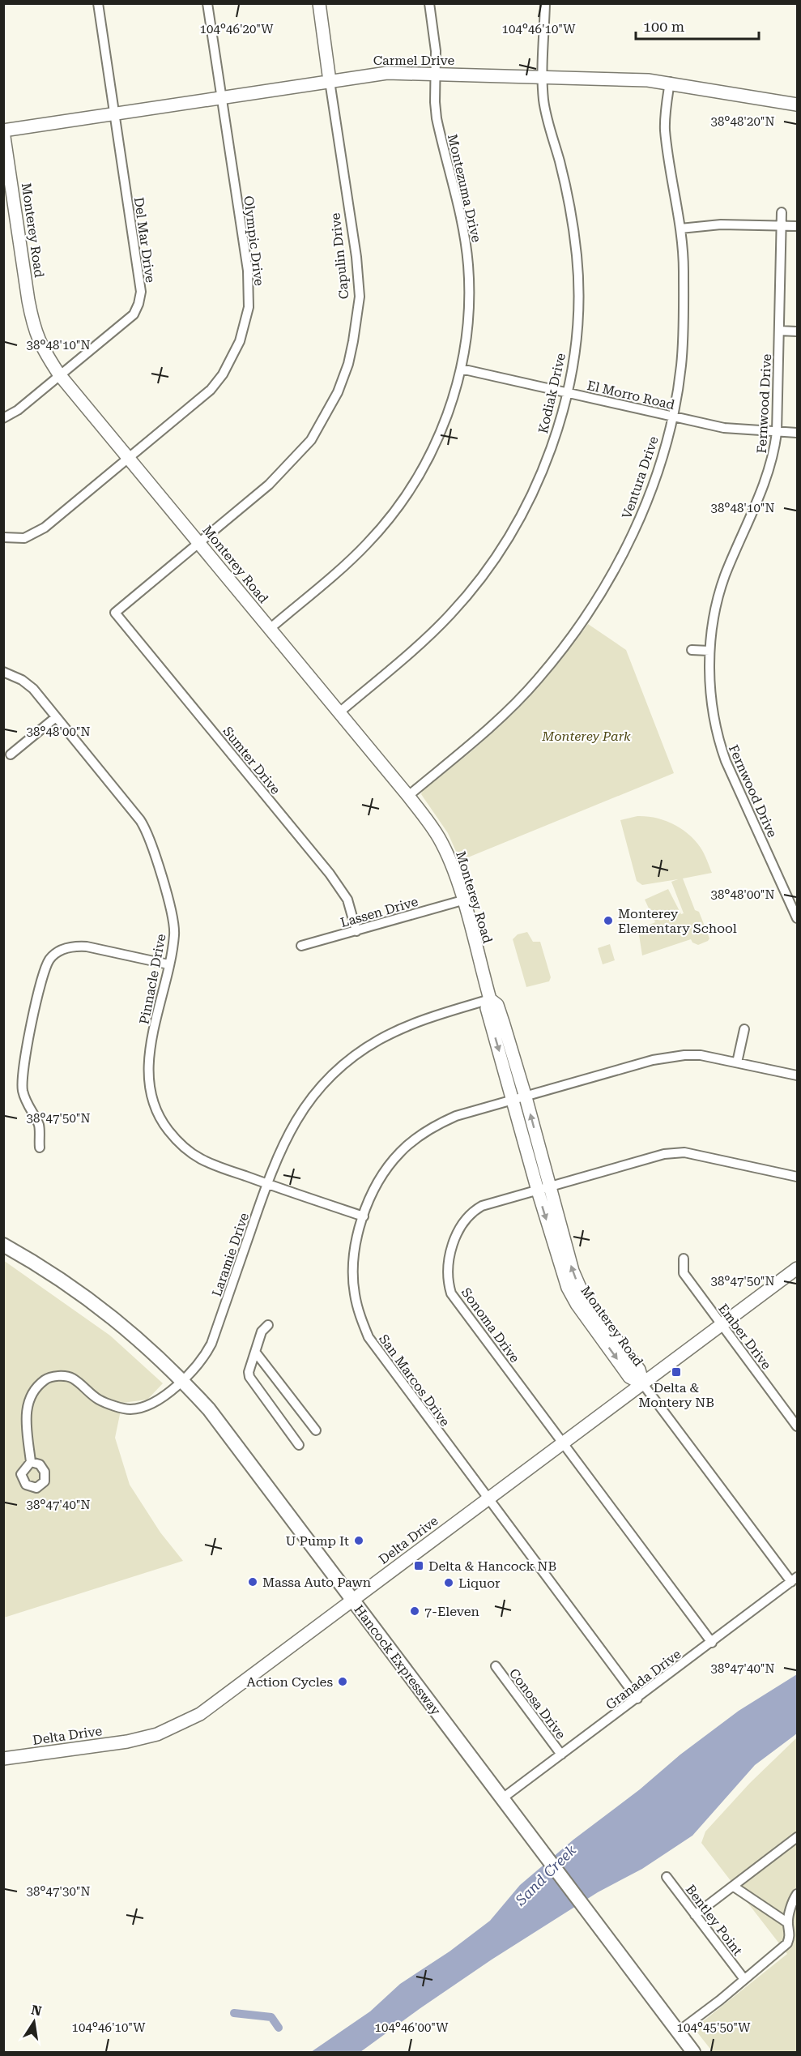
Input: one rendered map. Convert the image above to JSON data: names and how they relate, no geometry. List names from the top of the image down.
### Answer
{
  "streets": {
    "main road": ["Hancock Expressway"],
    "street": [
      "Carmel Drive",
      "Montezuma Drive",
      "Monterey Road",
      "Del Mar Drive",
      "Olympic Drive",
      "Capulin Drive",
      "Kodiak Drive",
      "El Morro Road",
      "Fernwood Drive",
      "Ventura Drive",
      "Sumter Drive",
      "Lassen Drive",
      "Pinnacle Drive",
      "Laramie Drive",
      "Sonoma Drive",
      "Ember Drive",
      "San Marcos Drive",
      "Delta Drive",
      "Granada Drive",
      "Conosa Drive",
      "Bentley Point"
    ]
  },
  "crossings": [
    ["Carmel Drive", "Montezuma Drive"],
    ["Carmel Drive", "Monterey Road"],
    ["Carmel Drive", "Del Mar Drive"],
    ["Carmel Drive", "Olympic Drive"],
    ["Carmel Drive", "Capulin Drive"],
    ["Carmel Drive", "Kodiak Drive"],
    ["Carmel Drive", "Ventura Drive"],
    ["Montezuma Drive", "Monterey Road"],
    ["Montezuma Drive", "El Morro Road"],
    ["Monterey Road", "Del Mar Drive"],
    ["Monterey Road", "Olympic Drive"],
    ["Monterey Road", "Capulin Drive"],
    ["Monterey Road", "Kodiak Drive"],
    ["Monterey Road", "Ventura Drive"],
    ["Monterey Road", "Lassen Drive"],
    ["Monterey Road", "Laramie Drive"],
    ["Monterey Road", "Sonoma Drive"],
    ["Monterey Road", "San Marcos Drive"],
    ["Monterey Road", "Delta Drive"],
    ["Monterey Road", "Granada Drive"],
    ["Capulin Drive", "Sumter Drive"],
    ["Kodiak Drive", "El Morro Road"],
    ["El Morro Road", "Fernwood Drive"],
    ["El Morro Road", "Ventura Drive"],
    ["Sumter Drive", "Lassen Drive"],
    ["Pinnacle Drive", "Laramie Drive"],
    ["Pinnacle Drive", "San Marcos Drive"],
    ["Laramie Drive", "Hancock Expressway"],
    ["Sonoma Drive", "Delta Drive"],
    ["Sonoma Drive", "Granada Drive"],
    ["Ember Drive", "Delta Drive"],
    ["San Marcos Drive", "Delta Drive"],
    ["San Marcos Drive", "Granada Drive"],
    ["Delta Drive", "Hancock Expressway"],
    ["Hancock Expressway", "Granada Drive"],
    ["Granada Drive", "Conosa Drive"]
  ],
  "water": ["Sand Creek"],
  "parks": ["Monterey Park"],
  "places": {
    "other": [
      "Monterey Elementary School",
      "U Pump It",
      "Massa Auto Pawn",
      "Liquor",
      "7-Eleven",
      "Action Cycles"
    ],
    "transit": ["Delta & Montery NB", "Delta & Hancock NB"]
  },
  "scale_bar": "100 m",
  "north": "top",
  "coordinates": [
    "104°46'20\"W",
    "104°46'10\"W",
    "38°48'20\"N",
    "38°48'10\"N",
    "38°48'00\"N",
    "38°47'50\"N",
    "38°47'40\"N",
    "38°47'30\"N",
    "104°46'00\"W",
    "104°45'50\"W"
  ]
}
